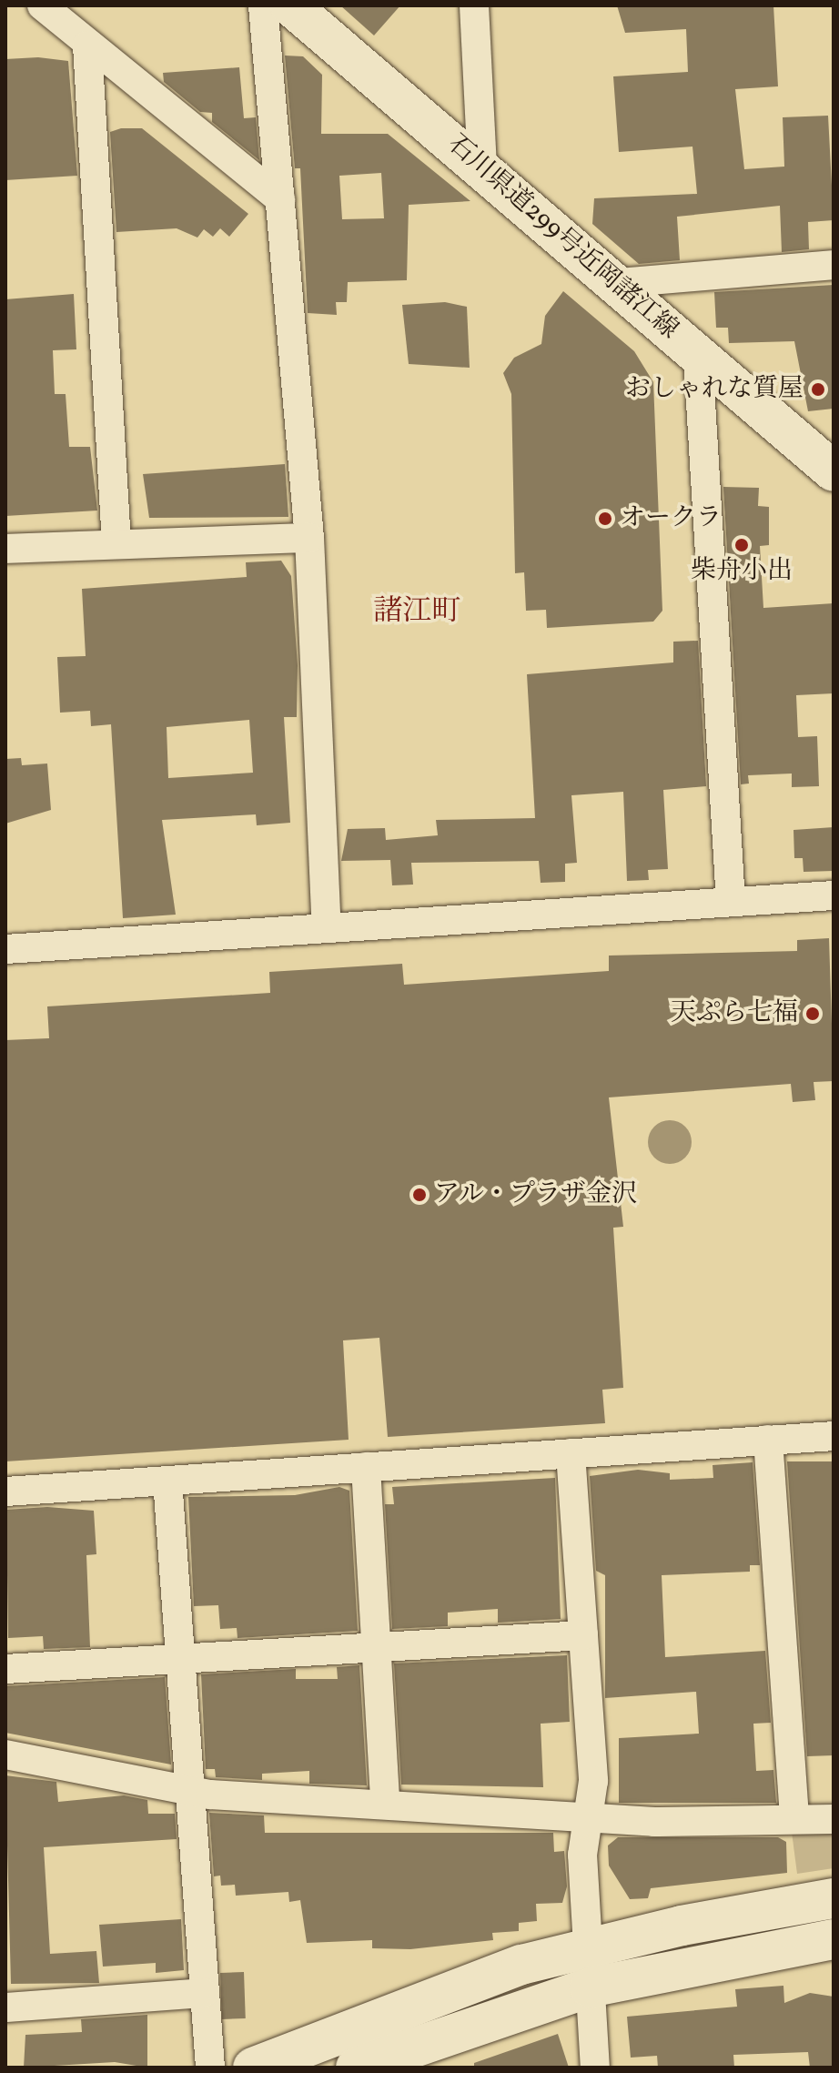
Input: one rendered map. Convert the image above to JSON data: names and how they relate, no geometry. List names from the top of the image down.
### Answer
{
  "streets": {
    "street": ["石川県道299号近岡諸江線"]
  },
  "districts": ["諸江町"],
  "places": [
    "おしゃれな質屋",
    "オークラ",
    "柴舟小出",
    "天ぷら七福",
    "アル・プラザ金沢"
  ]
}
